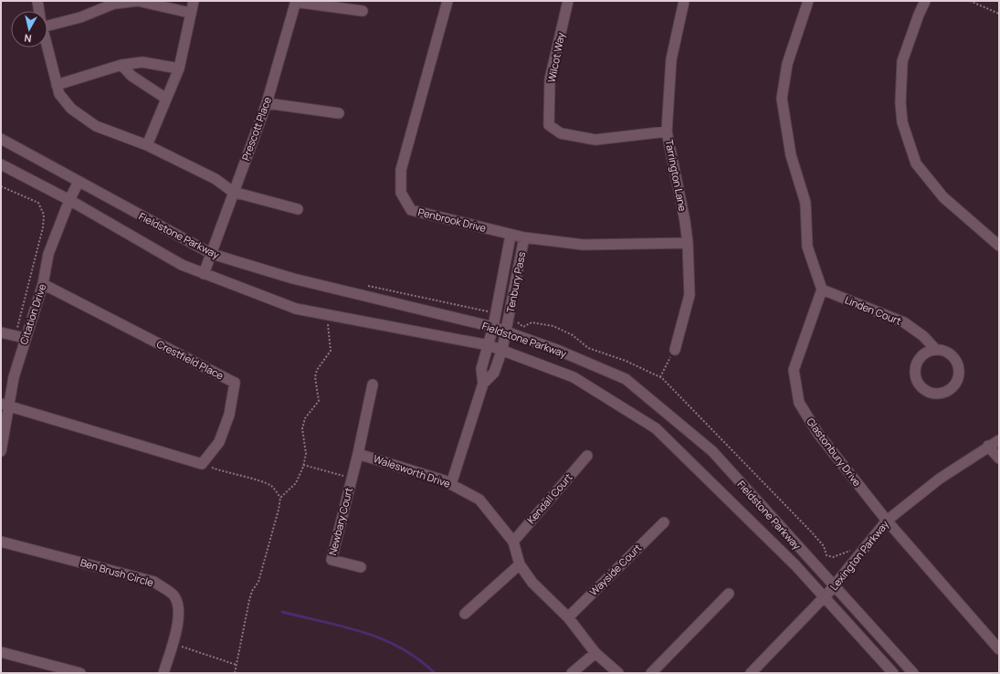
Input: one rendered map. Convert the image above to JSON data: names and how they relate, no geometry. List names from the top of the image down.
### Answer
{
  "streets": {
    "street": [
      "Wilcot Way",
      "Prescott Place",
      "Tarrington Lane",
      "Penbrook Drive",
      "Fieldstone Parkway",
      "Tenbury Pass",
      "Linden Court",
      "Citation Drive",
      "Crestfield Place",
      "Glastonbury Drive",
      "Walesworth Drive",
      "Kendall Court",
      "Newbary Court",
      "Lexington Parkway",
      "Wayside Court",
      "Ben Brush Circle"
    ]
  },
  "crossings": [
    ["Wilcot Way", "Tarrington Lane"],
    ["Prescott Place", "Fieldstone Parkway"],
    ["Tarrington Lane", "Penbrook Drive"],
    ["Penbrook Drive", "Tenbury Pass"],
    ["Fieldstone Parkway", "Tenbury Pass"],
    ["Fieldstone Parkway", "Citation Drive"],
    ["Fieldstone Parkway", "Lexington Parkway"],
    ["Linden Court", "Glastonbury Drive"],
    ["Citation Drive", "Crestfield Place"],
    ["Glastonbury Drive", "Lexington Parkway"],
    ["Walesworth Drive", "Kendall Court"],
    ["Walesworth Drive", "Newbary Court"],
    ["Walesworth Drive", "Wayside Court"]
  ],
  "north": "bottom"
}
